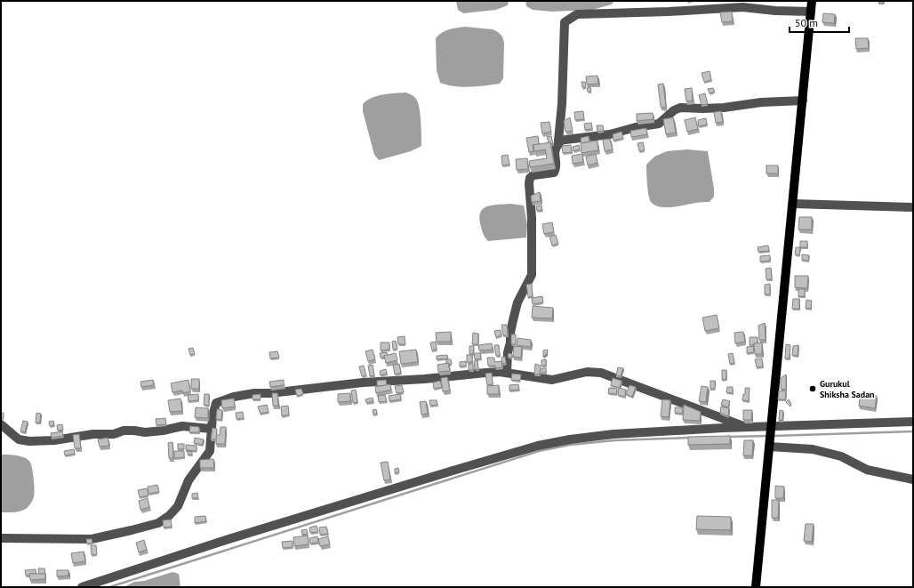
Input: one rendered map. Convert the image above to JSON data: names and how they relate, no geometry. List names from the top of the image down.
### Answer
{
  "places": ["Gurukul Shiksha Sadan"],
  "scale_bar": "50 m"
}
